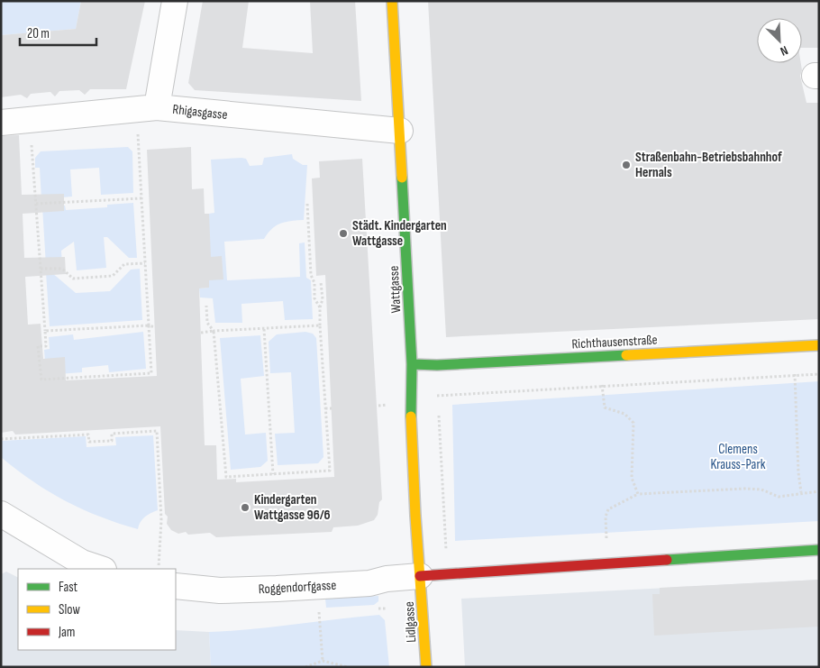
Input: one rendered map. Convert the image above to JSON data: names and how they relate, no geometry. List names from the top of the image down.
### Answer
{
  "streets": {
    "street": [
      "Rhigasgasse",
      "Wattgasse",
      "Richthausenstraße",
      "Roggendorfgasse",
      "Lidlgasse"
    ]
  },
  "crossings": [
    ["Rhigasgasse", "Wattgasse"],
    ["Wattgasse", "Richthausenstraße"],
    ["Wattgasse", "Roggendorfgasse"],
    ["Wattgasse", "Lidlgasse"],
    ["Roggendorfgasse", "Lidlgasse"]
  ],
  "parks": ["Clemens Krauss-Park"],
  "places": ["Straßenbahn-Betriebsbahnhof Hernals", "Städt. Kindergarten Wattgasse", "Kindergarten Wattgasse 96/6"],
  "legend": ["Fast", "Slow", "Jam"],
  "scale_bar": "20 m",
  "north": "bottom right"
}
